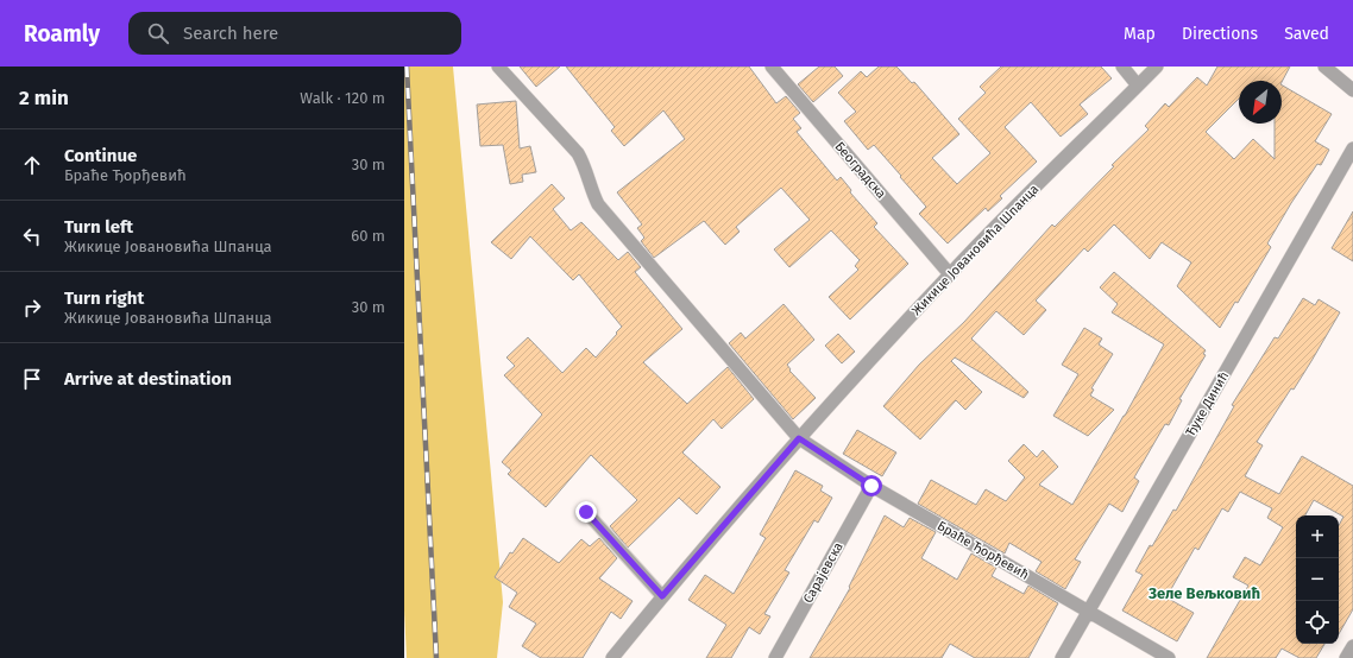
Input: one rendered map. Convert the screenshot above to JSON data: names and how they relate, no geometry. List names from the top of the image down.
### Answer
{
  "streets": {
    "street": [
      "Београдска",
      "Жикице Јовановића Шпанца",
      "Ђуке Динић",
      "Браће Ђорђевић",
      "Сарајевска"
    ]
  },
  "crossings": [
    ["Београдска", "Жикице Јовановића Шпанца"],
    ["Жикице Јовановића Шпанца", "Браће Ђорђевић"],
    ["Ђуке Динић", "Браће Ђорђевић"],
    ["Браће Ђорђевић", "Сарајевска"]
  ],
  "districts": ["Зеле Вељковић"],
  "north": "bottom left",
  "page": {
    "header": "Roamly",
    "search": "Search here",
    "nav": ["Map", "Directions", "Saved"],
    "heading": ["2 min", "Walk · 120 m"],
    "list": [
      ["Continue", "Браће Ђорђевић", "30 m"],
      ["Turn left", "Жикице Јовановића Шпанца", "60 m"],
      ["Turn right", "Жикице Јовановића Шпанца", "30 m"],
      "Arrive at destination"
    ],
    "map_buttons": ["+", "−"]
  }
}
